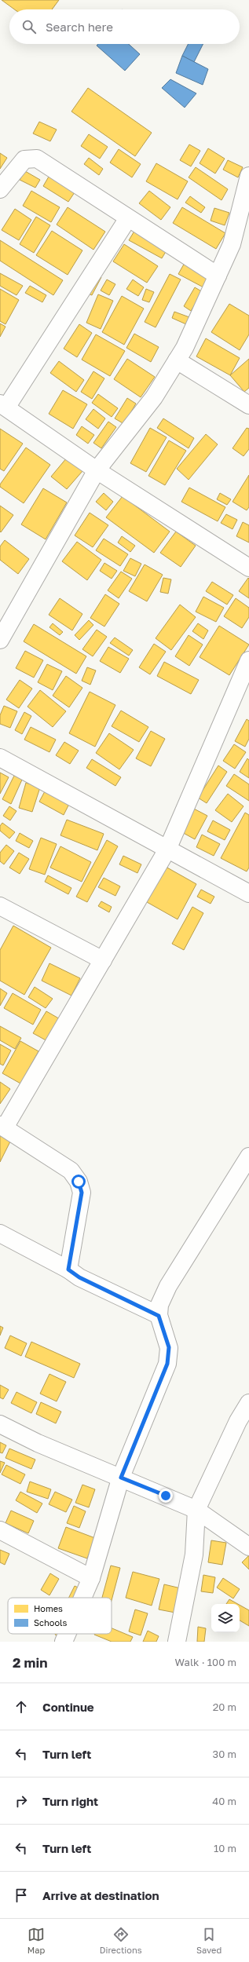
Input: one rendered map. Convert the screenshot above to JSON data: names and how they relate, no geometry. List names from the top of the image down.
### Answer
{
  "legend": ["Homes", "Schools"],
  "page": {
    "search": "Search here",
    "heading": ["2 min", "Walk · 100 m"],
    "list": [
      ["Continue", "20 m"],
      ["Turn left", "30 m"],
      ["Turn right", "40 m"],
      ["Turn left", "10 m"],
      "Arrive at destination"
    ],
    "nav": ["Map", "Directions", "Saved"]
  }
}
